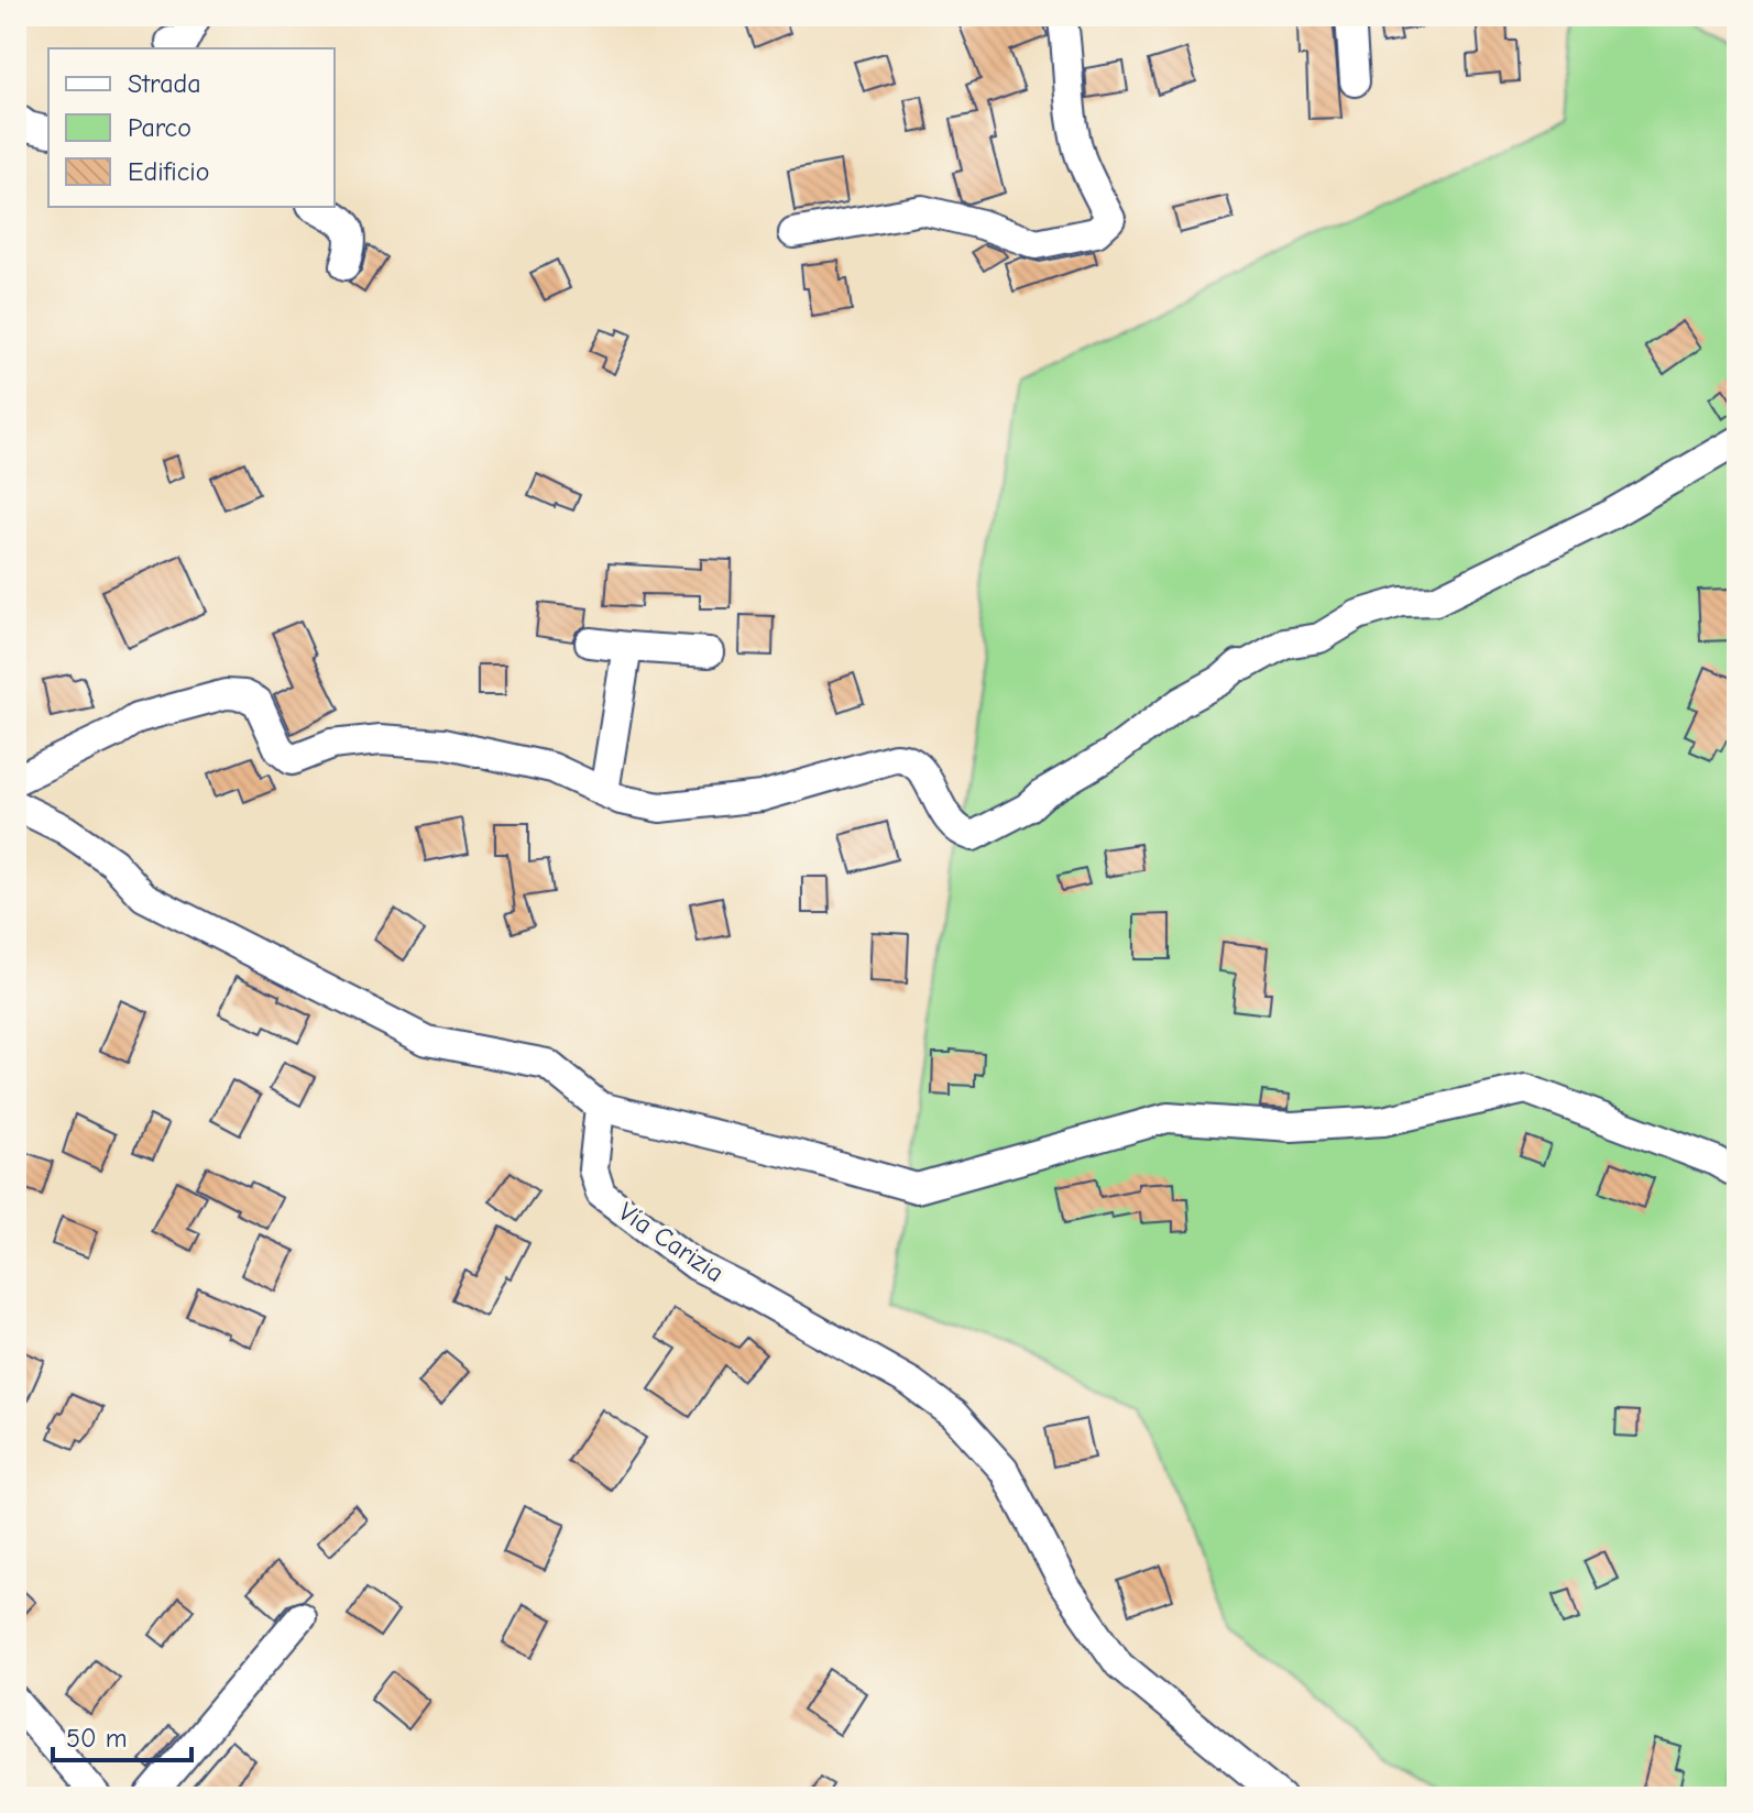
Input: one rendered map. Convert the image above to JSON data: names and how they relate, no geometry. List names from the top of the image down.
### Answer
{
  "streets": {
    "street": ["Via Carizia"]
  },
  "legend": ["Strada", "Parco", "Edificio"],
  "scale_bar": "50 m"
}
